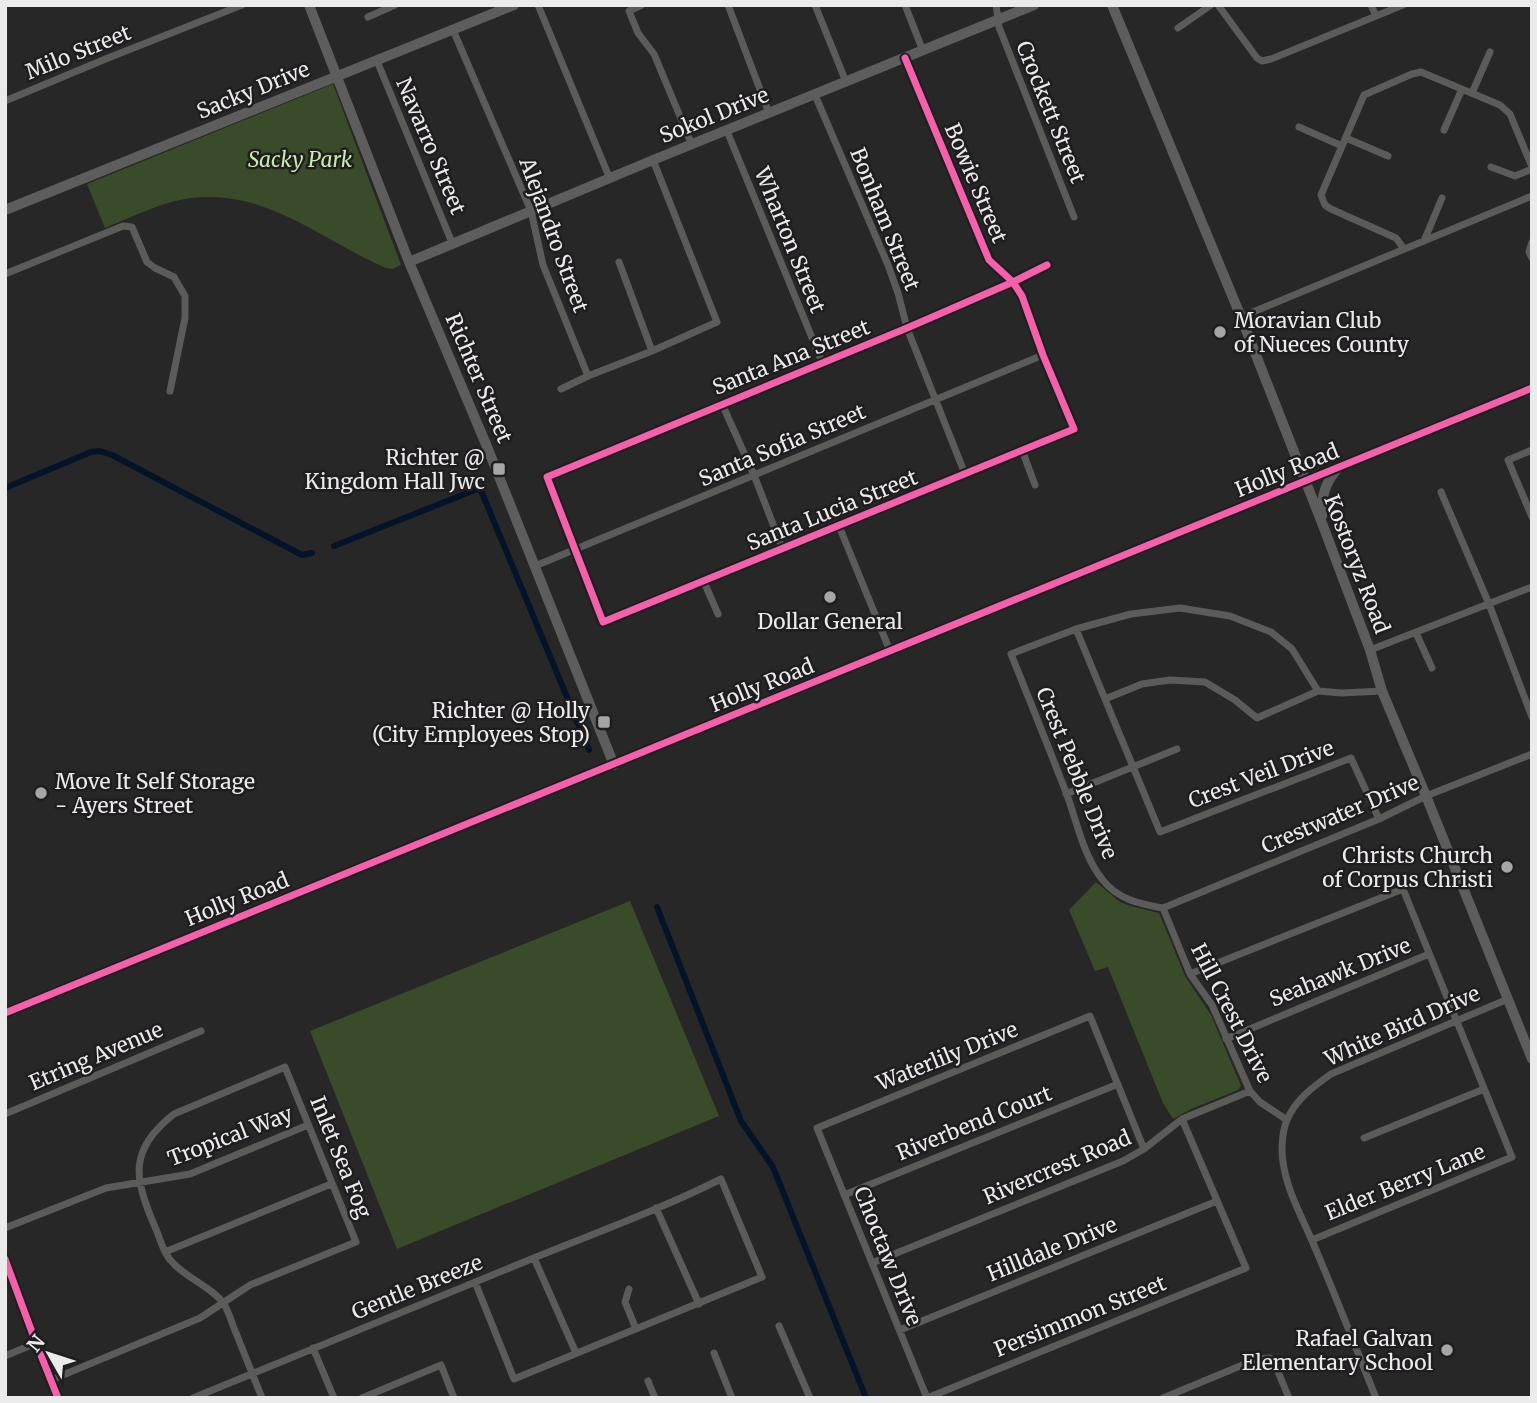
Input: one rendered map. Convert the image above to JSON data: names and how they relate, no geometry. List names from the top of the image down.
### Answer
{
  "streets": {
    "main road": [
      "Sacky Drive",
      "Sokol Drive",
      "Richter Street",
      "Holly Road",
      "Kostoryz Road"
    ],
    "street": [
      "Milo Street",
      "Crockett Street",
      "Navarro Street",
      "Bowie Street",
      "Bonham Street",
      "Alejandro Street",
      "Wharton Street",
      "Santa Ana Street",
      "Santa Sofia Street",
      "Santa Lucia Street",
      "Crest Pebble Drive",
      "Crest Veil Drive",
      "Crestwater Drive",
      "Seahawk Drive",
      "Hill Crest Drive",
      "White Bird Drive",
      "Etring Avenue",
      "Waterlily Drive",
      "Riverbend Court",
      "Tropical Way",
      "Inlet Sea Fog",
      "Rivercrest Road",
      "Elder Berry Lane",
      "Hilldale Drive",
      "Choctaw Drive",
      "Gentle Breeze",
      "Persimmon Street"
    ]
  },
  "crossings": [
    ["Sacky Drive", "Navarro Street"],
    ["Sacky Drive", "Alejandro Street"],
    ["Sacky Drive", "Richter Street"],
    ["Crockett Street", "Sokol Drive"],
    ["Sokol Drive", "Navarro Street"],
    ["Sokol Drive", "Bowie Street"],
    ["Sokol Drive", "Bonham Street"],
    ["Sokol Drive", "Alejandro Street"],
    ["Sokol Drive", "Wharton Street"],
    ["Sokol Drive", "Richter Street"],
    ["Bowie Street", "Santa Ana Street"],
    ["Bowie Street", "Santa Sofia Street"],
    ["Bowie Street", "Santa Lucia Street"],
    ["Bonham Street", "Santa Ana Street"],
    ["Bonham Street", "Santa Sofia Street"],
    ["Bonham Street", "Santa Lucia Street"],
    ["Wharton Street", "Santa Ana Street"],
    ["Santa Ana Street", "Santa Sofia Street"],
    ["Santa Ana Street", "Santa Lucia Street"],
    ["Richter Street", "Santa Sofia Street"],
    ["Richter Street", "Holly Road"],
    ["Santa Sofia Street", "Santa Lucia Street"],
    ["Holly Road", "Kostoryz Road"],
    ["Kostoryz Road", "Crestwater Drive"],
    ["Kostoryz Road", "White Bird Drive"],
    ["Crest Pebble Drive", "Crestwater Drive"],
    ["Crest Pebble Drive", "Hill Crest Drive"],
    ["Crest Veil Drive", "Crestwater Drive"],
    ["Crestwater Drive", "Hill Crest Drive"],
    ["Seahawk Drive", "Hill Crest Drive"],
    ["Hill Crest Drive", "White Bird Drive"],
    ["Hill Crest Drive", "Rivercrest Road"],
    ["White Bird Drive", "Elder Berry Lane"],
    ["Waterlily Drive", "Riverbend Court"],
    ["Waterlily Drive", "Choctaw Drive"],
    ["Riverbend Court", "Choctaw Drive"],
    ["Tropical Way", "Inlet Sea Fog"],
    ["Rivercrest Road", "Choctaw Drive"],
    ["Hilldale Drive", "Choctaw Drive"],
    ["Hilldale Drive", "Persimmon Street"],
    ["Choctaw Drive", "Persimmon Street"]
  ],
  "parks": ["Sacky Park"],
  "places": {
    "other": [
      "Moravian Club of Nueces County",
      "Dollar General",
      "Move It Self Storage - Ayers Street",
      "Christs Church of Corpus Christi",
      "Rafael Galvan Elementary School"
    ],
    "transit": ["Richter @ Kingdom Hall Jwc", "Richter @ Holly (City Employees Stop)"]
  },
  "north": "top left"
}
